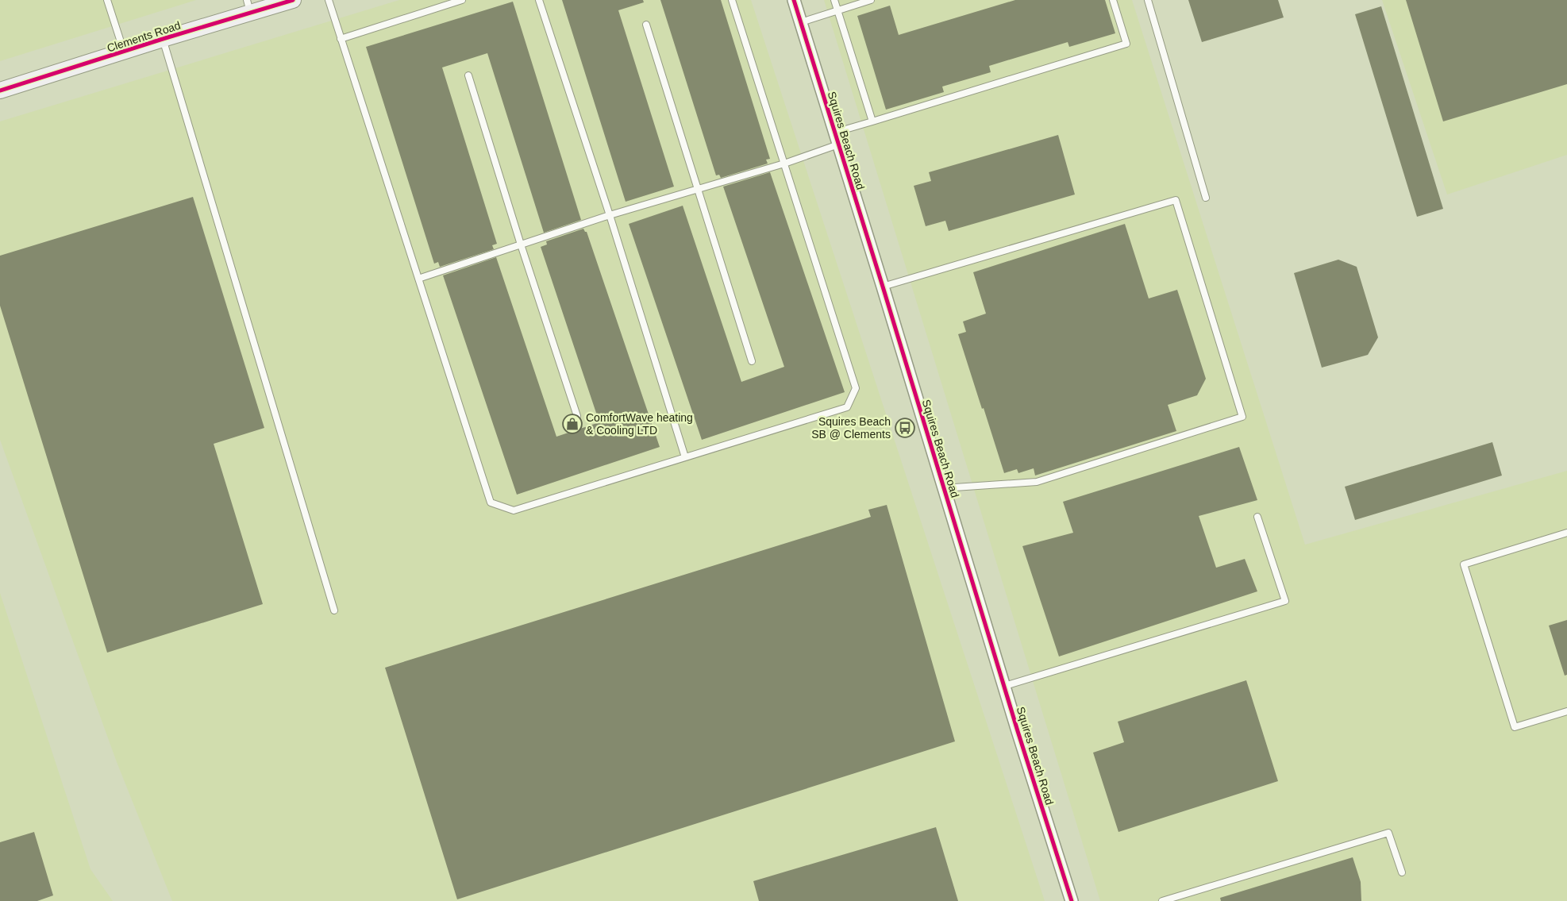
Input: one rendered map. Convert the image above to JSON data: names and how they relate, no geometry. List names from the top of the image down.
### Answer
{
  "streets": {
    "street": ["Clements Road", "Squires Beach Road"]
  },
  "places": {
    "shop": ["ComfortWave heating & Cooling LTD"],
    "bus stop": ["Squires Beach SB @ Clements"]
  }
}
